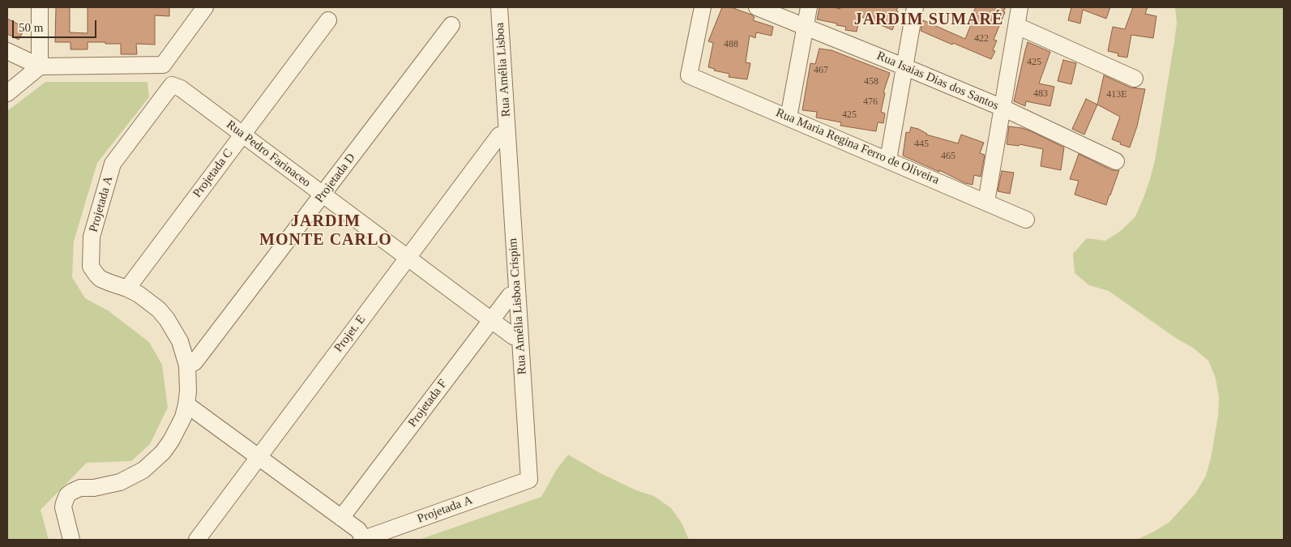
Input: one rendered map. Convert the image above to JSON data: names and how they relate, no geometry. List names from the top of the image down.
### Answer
{
  "streets": {
    "street": [
      "Rua Amélia Lisboa",
      "Rua Isaias Dias dos Santos",
      "Rua Maria Regina Ferro de Oliveira",
      "Rua Pedro Farinaceo",
      "Projetada C",
      "Projetada D",
      "Projetada A",
      "Rua Amélia Lisboa Crispim",
      "Projet. E",
      "Projetada F"
    ]
  },
  "crossings": [
    ["Rua Amélia Lisboa", "Rua Amélia Lisboa Crispim"],
    ["Rua Amélia Lisboa", "Projet. E"],
    ["Rua Pedro Farinaceo", "Projetada C"],
    ["Rua Pedro Farinaceo", "Projetada D"],
    ["Rua Pedro Farinaceo", "Projetada A"],
    ["Rua Pedro Farinaceo", "Rua Amélia Lisboa Crispim"],
    ["Rua Pedro Farinaceo", "Projet. E"],
    ["Rua Pedro Farinaceo", "Projetada F"],
    ["Projetada C", "Projetada A"],
    ["Projetada D", "Projetada A"],
    ["Projetada A", "Rua Amélia Lisboa Crispim"],
    ["Rua Amélia Lisboa Crispim", "Projet. E"],
    ["Rua Amélia Lisboa Crispim", "Projetada F"]
  ],
  "districts": ["JARDIM SUMARÉ", "JARDIM MONTE CARLO"],
  "house_numbers": [
    "422",
    "488",
    "425",
    "467",
    "458",
    "483",
    "413E",
    "476",
    "425",
    "445",
    "465"
  ],
  "scale_bar": "50 m"
}
